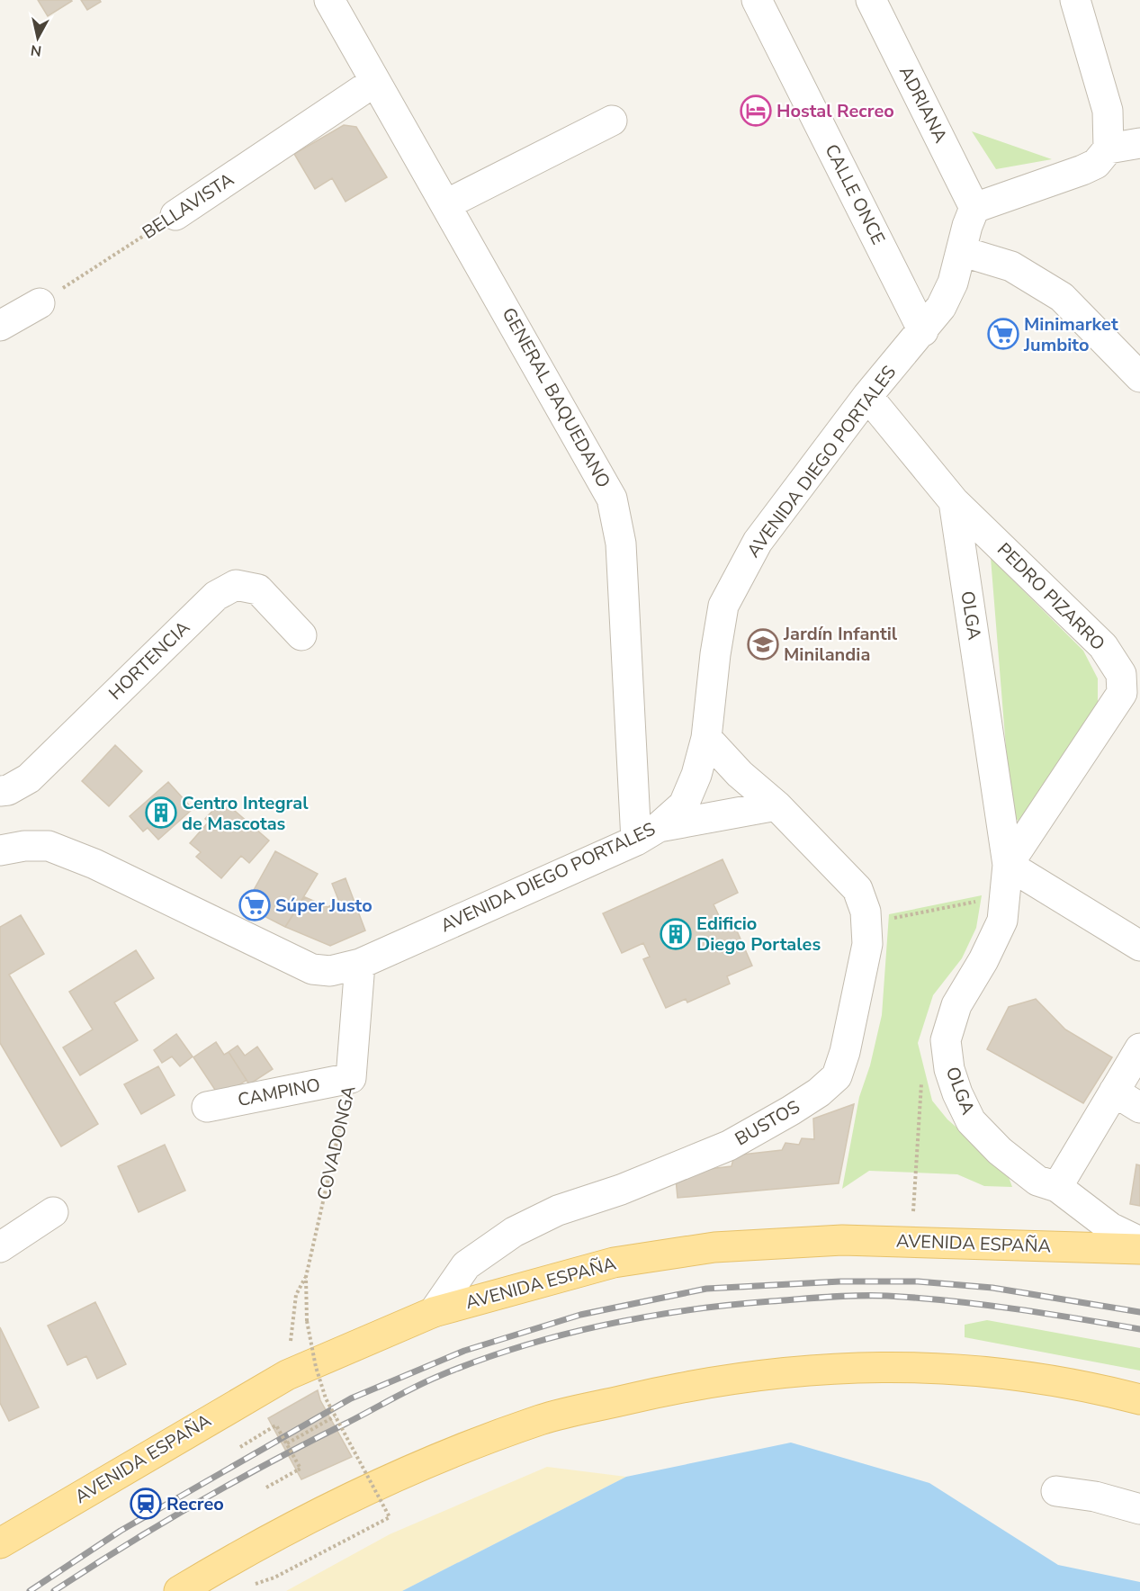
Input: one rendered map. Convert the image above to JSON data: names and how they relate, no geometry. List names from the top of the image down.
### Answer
{
  "streets": {
    "main road": ["AVENIDA ESPAÑA"],
    "street": [
      "ADRIANA",
      "CALLE ONCE",
      "BELLAVISTA",
      "GENERAL BAQUEDANO",
      "AVENIDA DIEGO PORTALES",
      "PEDRO PIZARRO",
      "OLGA",
      "HORTENCIA",
      "CAMPINO",
      "BUSTOS",
      "COVADONGA"
    ]
  },
  "crossings": [
    ["ADRIANA", "AVENIDA DIEGO PORTALES"],
    ["CALLE ONCE", "AVENIDA DIEGO PORTALES"],
    ["BELLAVISTA", "GENERAL BAQUEDANO"],
    ["GENERAL BAQUEDANO", "AVENIDA DIEGO PORTALES"],
    ["AVENIDA DIEGO PORTALES", "BUSTOS"],
    ["AVENIDA DIEGO PORTALES", "COVADONGA"],
    ["PEDRO PIZARRO", "OLGA"],
    ["CAMPINO", "COVADONGA"],
    ["BUSTOS", "AVENIDA ESPAÑA"]
  ],
  "places": {
    "hotel": ["Hostal Recreo"],
    "supermarket": ["Minimarket Jumbito", "Súper Justo"],
    "school or university": ["Jardín Infantil Minilandia"],
    "building": ["Centro Integral de Mascotas", "Edificio Diego Portales"],
    "station": ["Recreo"]
  },
  "north": "bottom"
}
